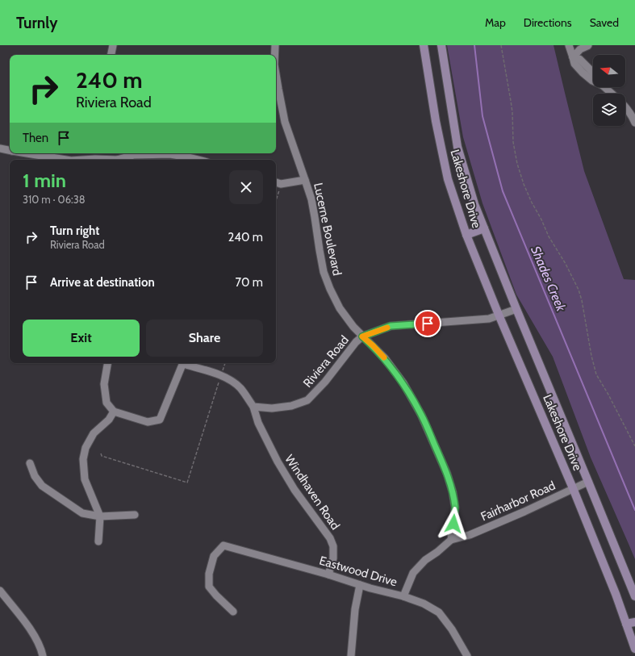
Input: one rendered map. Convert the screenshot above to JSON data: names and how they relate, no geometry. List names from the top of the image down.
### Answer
{
  "streets": {
    "main road": ["Lakeshore Drive"],
    "street": [
      "Lucerne Boulevard",
      "Riviera Road",
      "Windhaven Road",
      "Fairharbor Road",
      "Eastwood Drive"
    ]
  },
  "crossings": [
    ["Lakeshore Drive", "Riviera Road"],
    ["Lakeshore Drive", "Fairharbor Road"],
    ["Lucerne Boulevard", "Riviera Road"],
    ["Lucerne Boulevard", "Fairharbor Road"],
    ["Riviera Road", "Windhaven Road"],
    ["Windhaven Road", "Eastwood Drive"],
    ["Fairharbor Road", "Eastwood Drive"]
  ],
  "water": ["Shades Creek"],
  "north": "left",
  "page": {
    "header": "Turnly",
    "nav": ["Map", "Directions", "Saved"],
    "turn": ["240 m", "Riviera Road"],
    "then": "Then",
    "heading": ["1 min", "310 m · 06:38"],
    "list": [
      {
        "name": "Turn right",
        "note": "Riviera Road",
        "value": "240 m"
      },
      {
        "name": "Arrive at destination",
        "value": "70 m"
      }
    ],
    "buttons": ["Exit", "Share"]
  }
}
